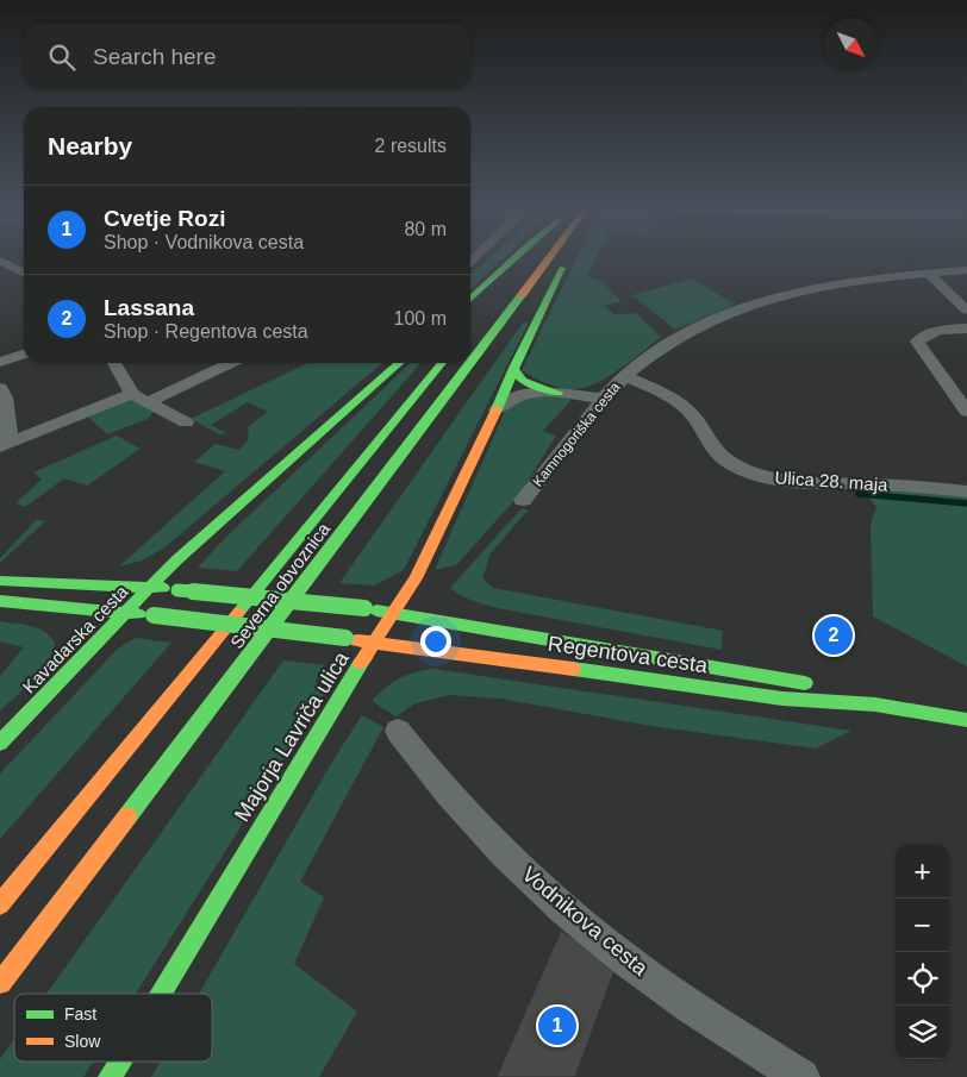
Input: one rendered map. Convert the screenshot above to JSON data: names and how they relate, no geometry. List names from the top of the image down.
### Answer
{
  "streets": {
    "main road": [
      "Severna obvoznica",
      "Kavadarska cesta",
      "Regentova cesta",
      "Majorja Lavriča ulica"
    ],
    "street": ["Kamnogoriška cesta", "Ulica 28. maja", "Vodnikova cesta"]
  },
  "crossings": [
    ["Kamnogoriška cesta", "Ulica 28. maja"],
    ["Regentova cesta", "Majorja Lavriča ulica"]
  ],
  "legend": ["Fast", "Slow"],
  "north": "bottom right",
  "page": {
    "search": "Search here",
    "heading": ["Nearby", "2 results"],
    "list": [
      {
        "mark": "1",
        "name": "Cvetje Rozi",
        "note": "Shop · Vodnikova cesta",
        "value": "80 m"
      },
      {
        "mark": "2",
        "name": "Lassana",
        "note": "Shop · Regentova cesta",
        "value": "100 m"
      }
    ],
    "pins": ["2", "1"],
    "map_buttons": ["+", "−"]
  }
}
